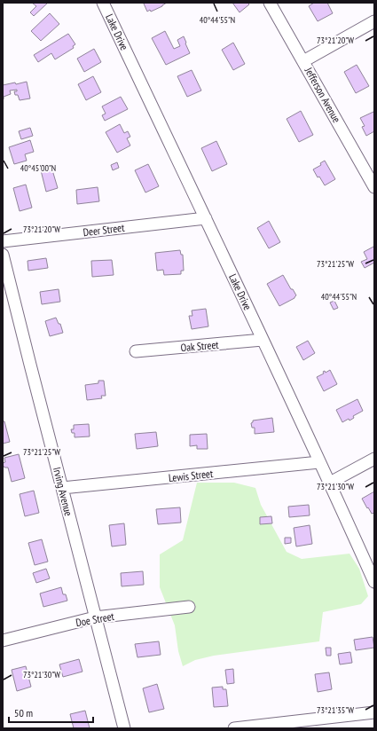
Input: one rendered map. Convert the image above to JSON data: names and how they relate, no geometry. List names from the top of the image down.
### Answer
{
  "streets": {
    "street": [
      "Lake Drive",
      "Jefferson Avenue",
      "Deer Street",
      "Oak Street",
      "Lewis Street",
      "Irving Avenue",
      "Doe Street"
    ]
  },
  "crossings": [
    ["Lake Drive", "Deer Street"],
    ["Lake Drive", "Oak Street"],
    ["Lake Drive", "Lewis Street"],
    ["Lewis Street", "Irving Avenue"],
    ["Irving Avenue", "Doe Street"]
  ],
  "scale_bar": "50 m",
  "coordinates": [
    "40°44'55\"N",
    "73°21'20\"W",
    "40°45'00\"N",
    "73°21'25\"W",
    "73°21'30\"W",
    "73°21'35\"W"
  ]
}
